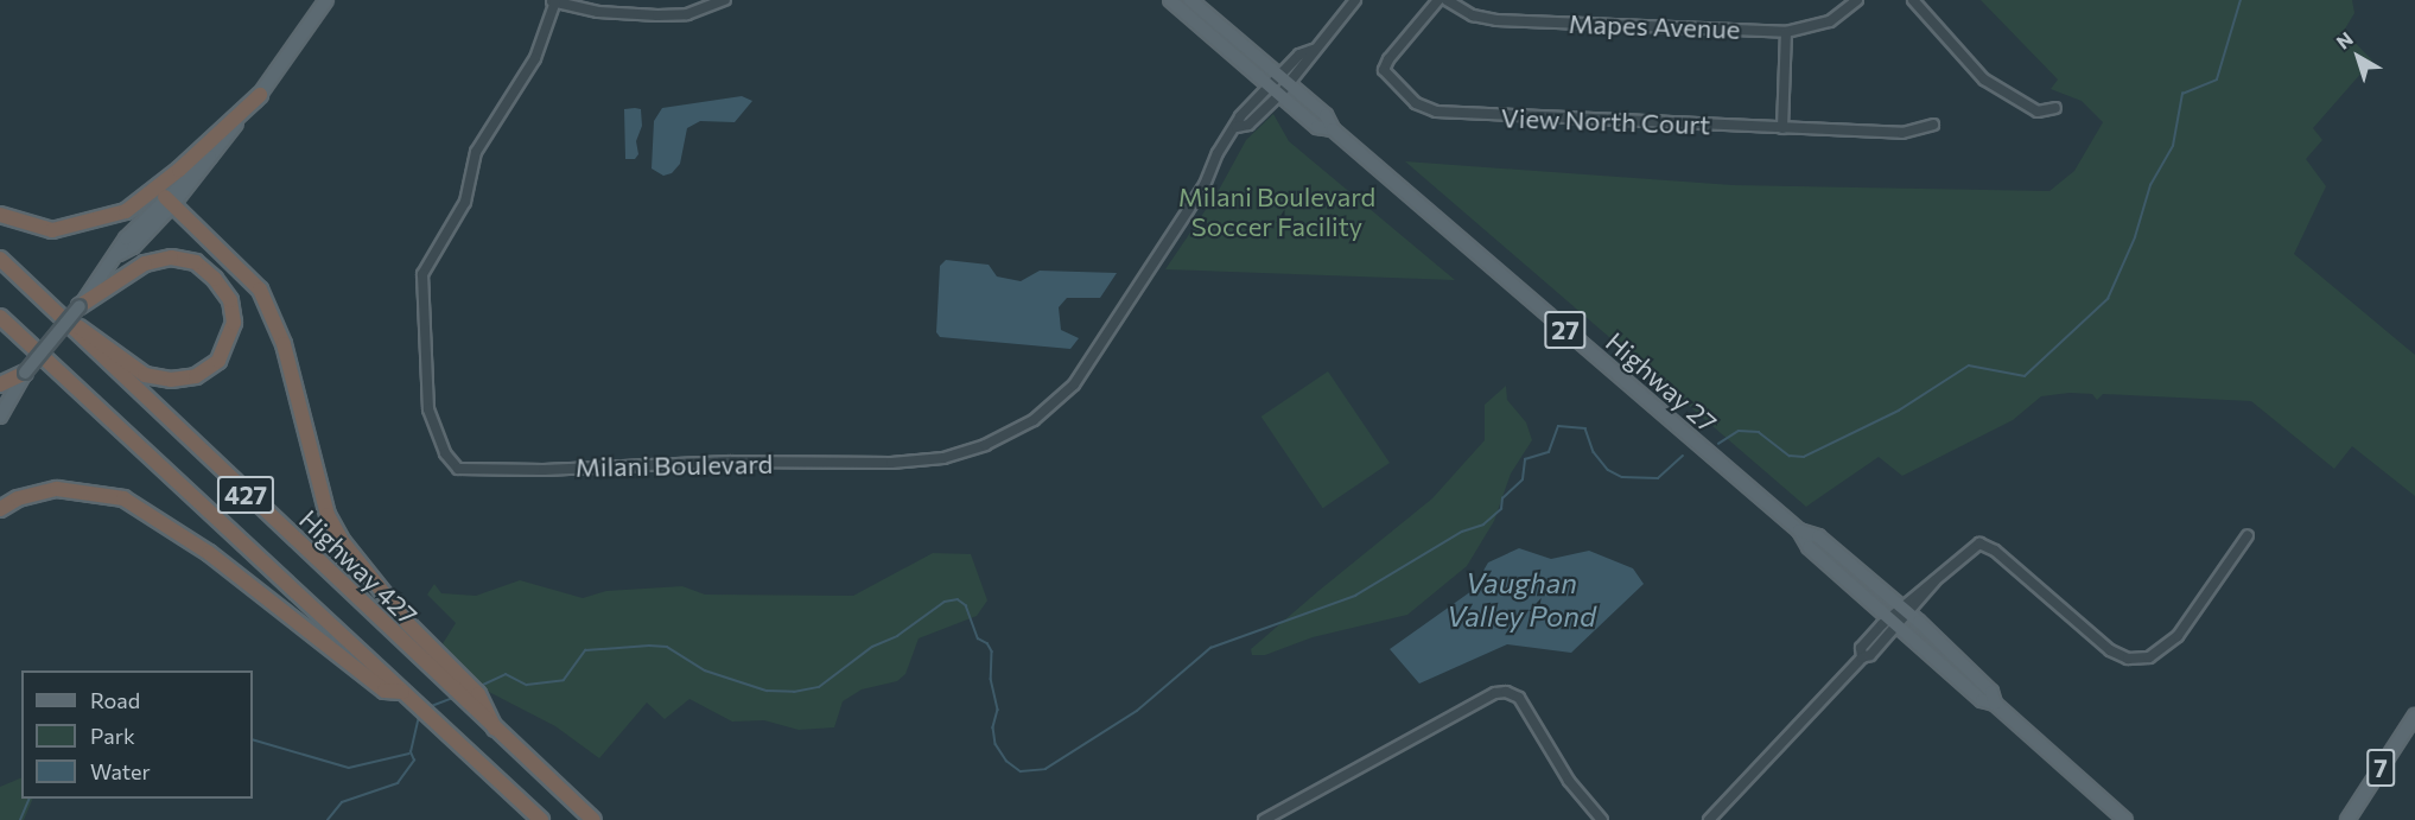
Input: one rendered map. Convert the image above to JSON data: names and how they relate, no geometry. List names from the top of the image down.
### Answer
{
  "streets": {
    "highway": ["427", "Highway 427"],
    "main road": ["27", "Highway 27", "7"],
    "street": ["Mapes Avenue", "View North Court", "Milani Boulevard"]
  },
  "crossings": [
    ["Highway 27", "Milani Boulevard"]
  ],
  "water": ["Vaughan Valley Pond"],
  "parks": ["Milani Boulevard Soccer Facility"],
  "legend": ["Road", "Park", "Water"],
  "north": "top left"
}
